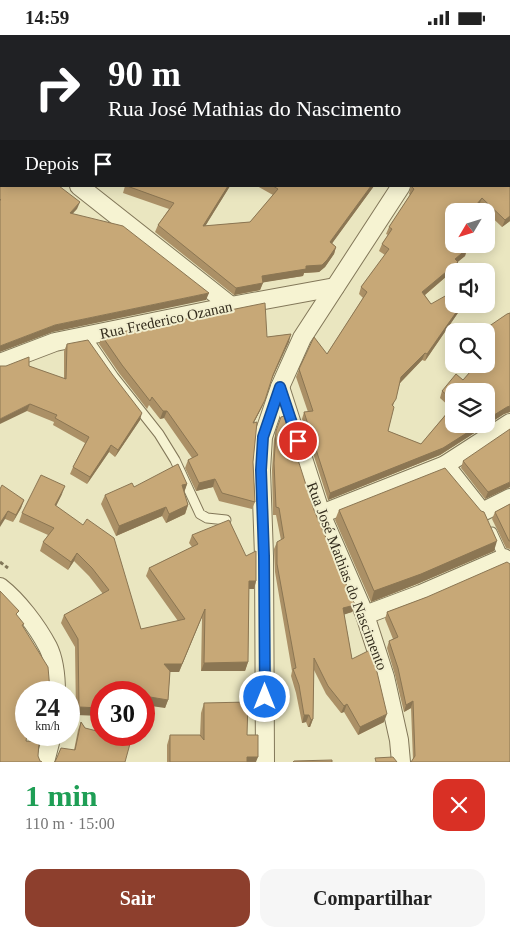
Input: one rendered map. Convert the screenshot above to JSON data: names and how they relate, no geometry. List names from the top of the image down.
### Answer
{
  "streets": {
    "street": ["Rua Frederico Ozanan", "Rua José Mathias do Nascimento"]
  },
  "north": "bottom left",
  "page": {
    "status": "14:59",
    "turn": ["90 m", "Rua José Mathias do Nascimento"],
    "then": "Depois",
    "speed": "24 km/h",
    "limit": "30",
    "heading": ["1 min", "110 m · 15:00"],
    "buttons": ["Sair", "Compartilhar"]
  }
}
